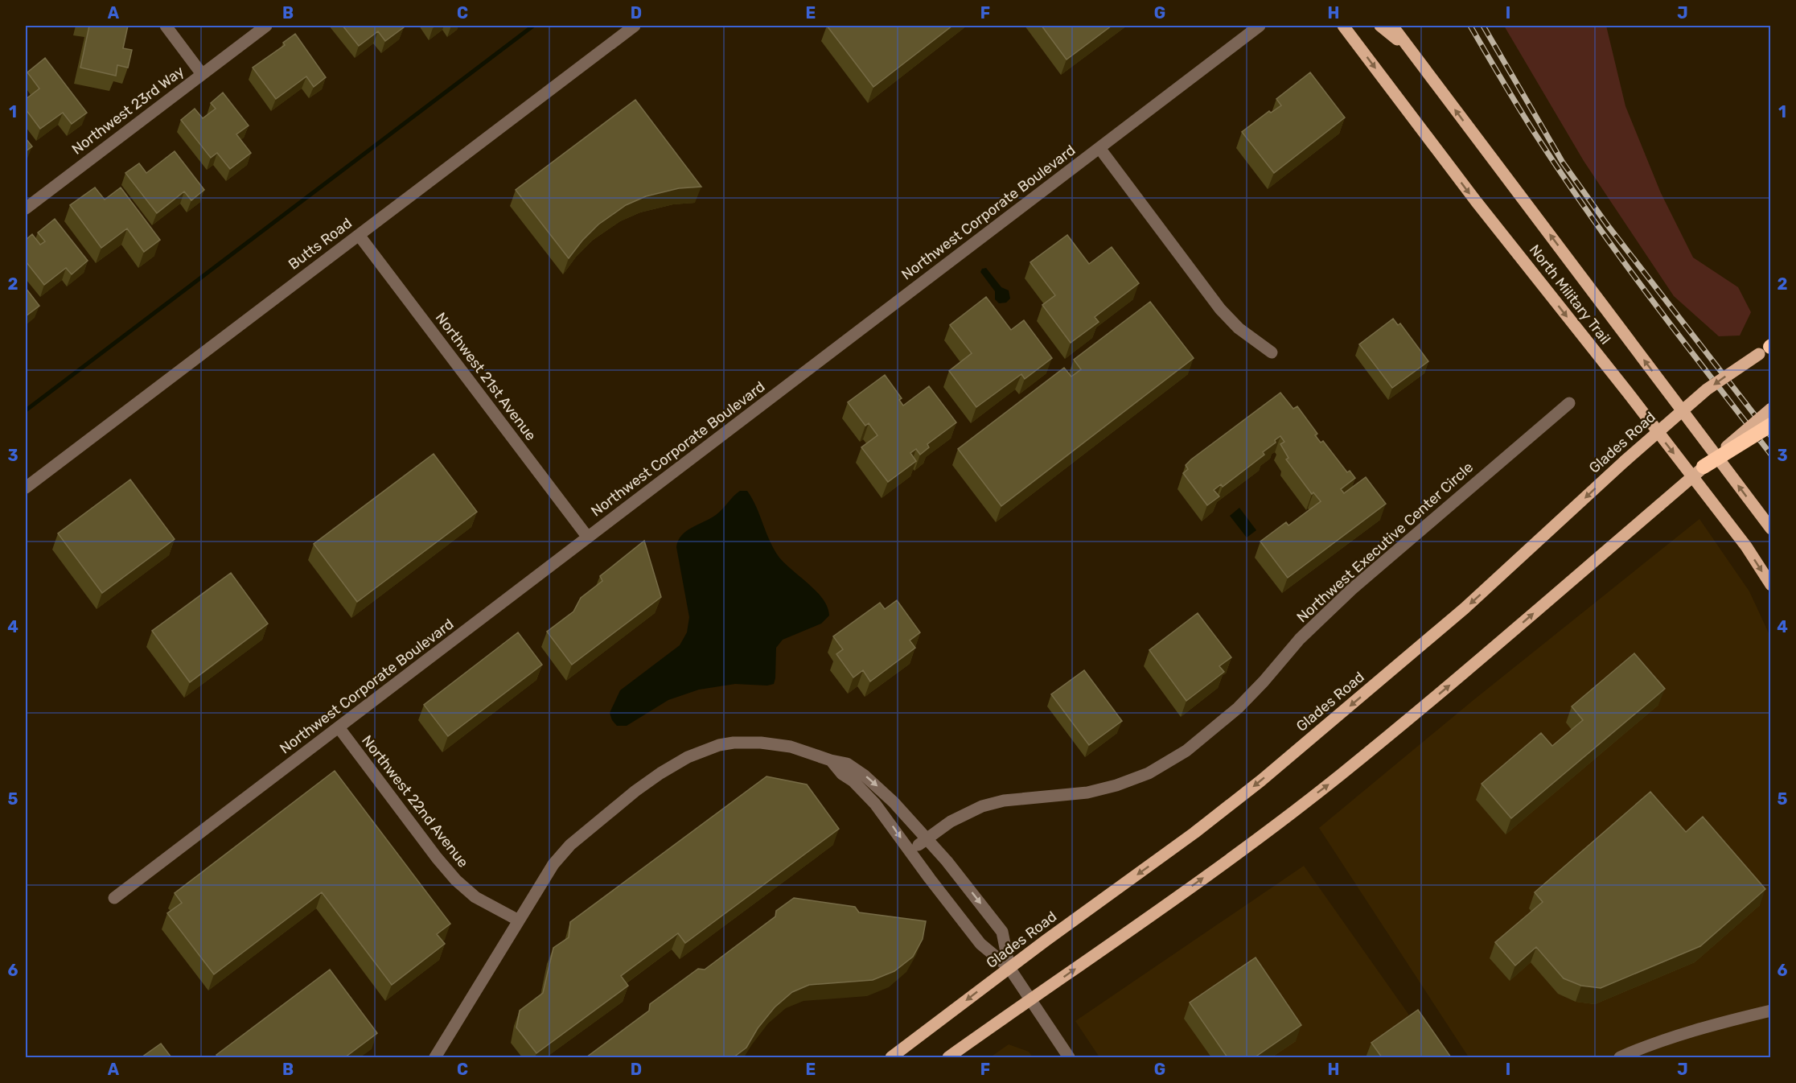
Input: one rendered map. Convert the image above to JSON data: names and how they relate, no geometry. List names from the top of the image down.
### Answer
{
  "streets": {
    "main road": ["North Military Trail", "Glades Road"],
    "street": [
      "Northwest 23rd Way",
      "Northwest Corporate Boulevard",
      "Butts Road",
      "Northwest 21st Avenue",
      "Northwest Executive Center Circle",
      "Northwest 22nd Avenue"
    ]
  },
  "crossings": [
    ["Northwest Corporate Boulevard", "Northwest 21st Avenue"],
    ["Northwest Corporate Boulevard", "Northwest 22nd Avenue"],
    ["Butts Road", "Northwest 21st Avenue"]
  ],
  "grid": {
    "columns": [
      "A",
      "B",
      "C",
      "D",
      "E",
      "F",
      "G",
      "H",
      "I",
      "J"
    ],
    "rows": [
      "1",
      "2",
      "3",
      "4",
      "5",
      "6"
    ]
  }
}
